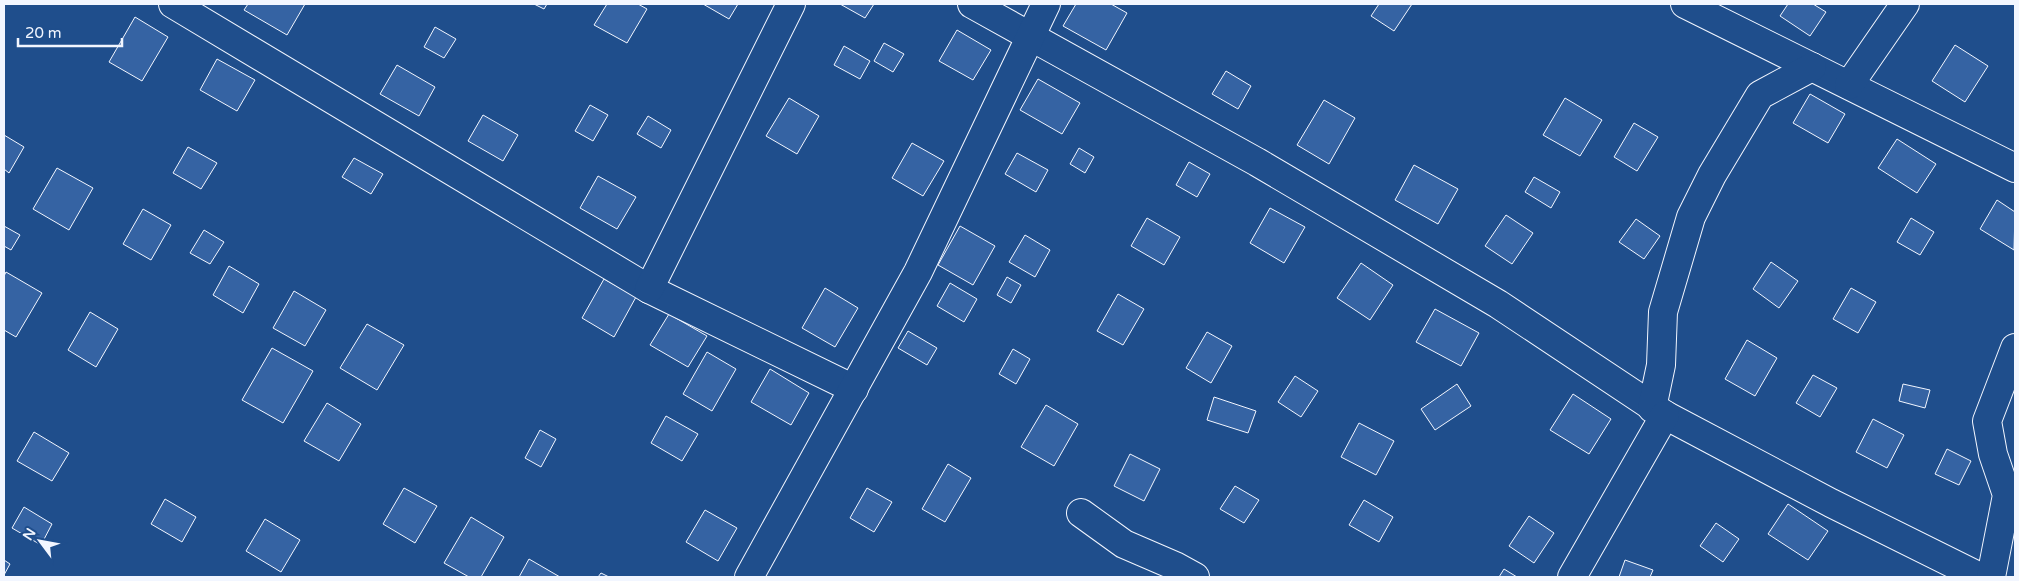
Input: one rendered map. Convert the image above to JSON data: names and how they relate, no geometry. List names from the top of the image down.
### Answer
{
  "scale_bar": "20 m",
  "north": "top left"
}
